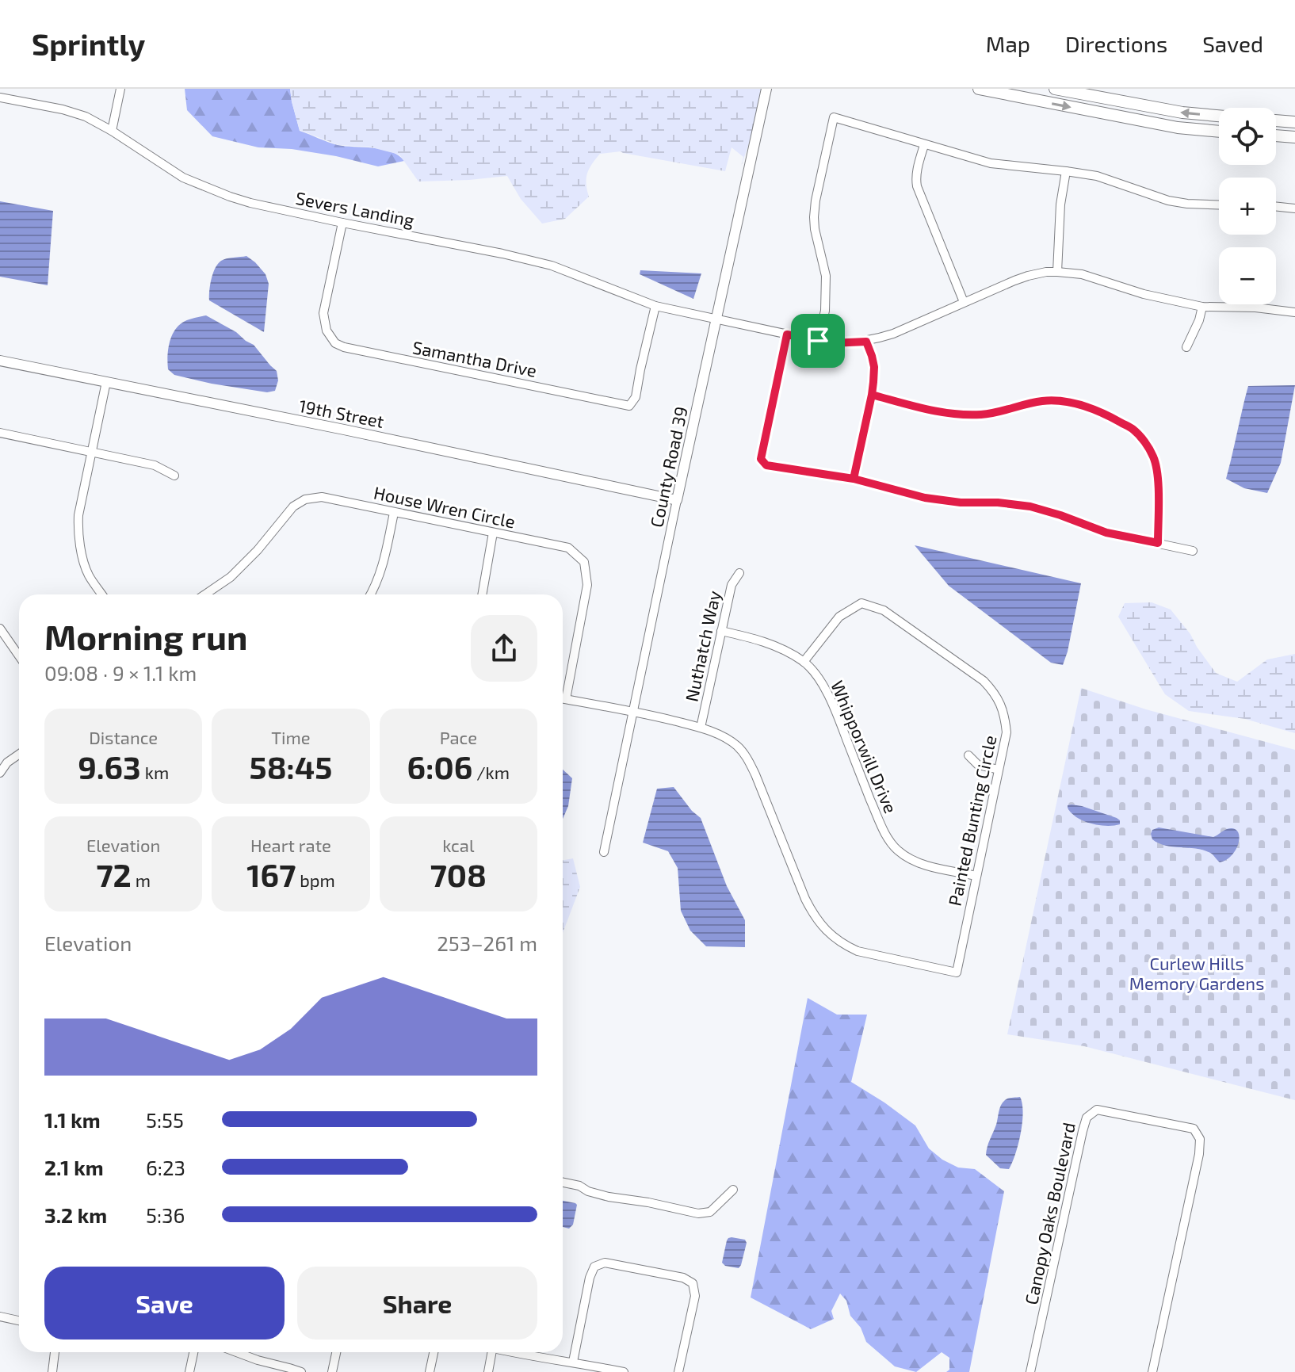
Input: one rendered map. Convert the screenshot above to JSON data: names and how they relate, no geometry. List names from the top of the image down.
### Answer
{
  "streets": {
    "street": [
      "Severs Landing",
      "Samantha Drive",
      "19th Street",
      "County Road 39",
      "House Wren Circle",
      "Nuthatch Way",
      "Whipporwill Drive",
      "Painted Bunting Circle",
      "Canopy Oaks Boulevard"
    ]
  },
  "crossings": [
    ["Severs Landing", "Samantha Drive"],
    ["Severs Landing", "County Road 39"],
    ["19th Street", "County Road 39"],
    ["Nuthatch Way", "Whipporwill Drive"],
    ["Nuthatch Way", "Painted Bunting Circle"],
    ["Whipporwill Drive", "Painted Bunting Circle"]
  ],
  "parks": ["Curlew Hills Memory Gardens"],
  "page": {
    "header": "Sprintly",
    "nav": ["Map", "Directions", "Saved"],
    "map_buttons": ["+", "−"],
    "heading": ["Morning run", "09:08 · 9 × 1.1 km"],
    "stats": [
      ["Distance", "9.63 km"],
      ["Time", "58:45"],
      ["Pace", "6:06 /km"],
      ["Elevation", "72 m"],
      ["Heart rate", "167 bpm"],
      ["kcal", "708"]
    ],
    "chart": ["Elevation", "253–261 m"],
    "list": [
      {
        "name": "1.1 km",
        "note": "5:55"
      },
      {
        "name": "2.1 km",
        "note": "6:23"
      },
      {
        "name": "3.2 km",
        "note": "5:36"
      }
    ],
    "buttons": ["Save", "Share"]
  }
}
